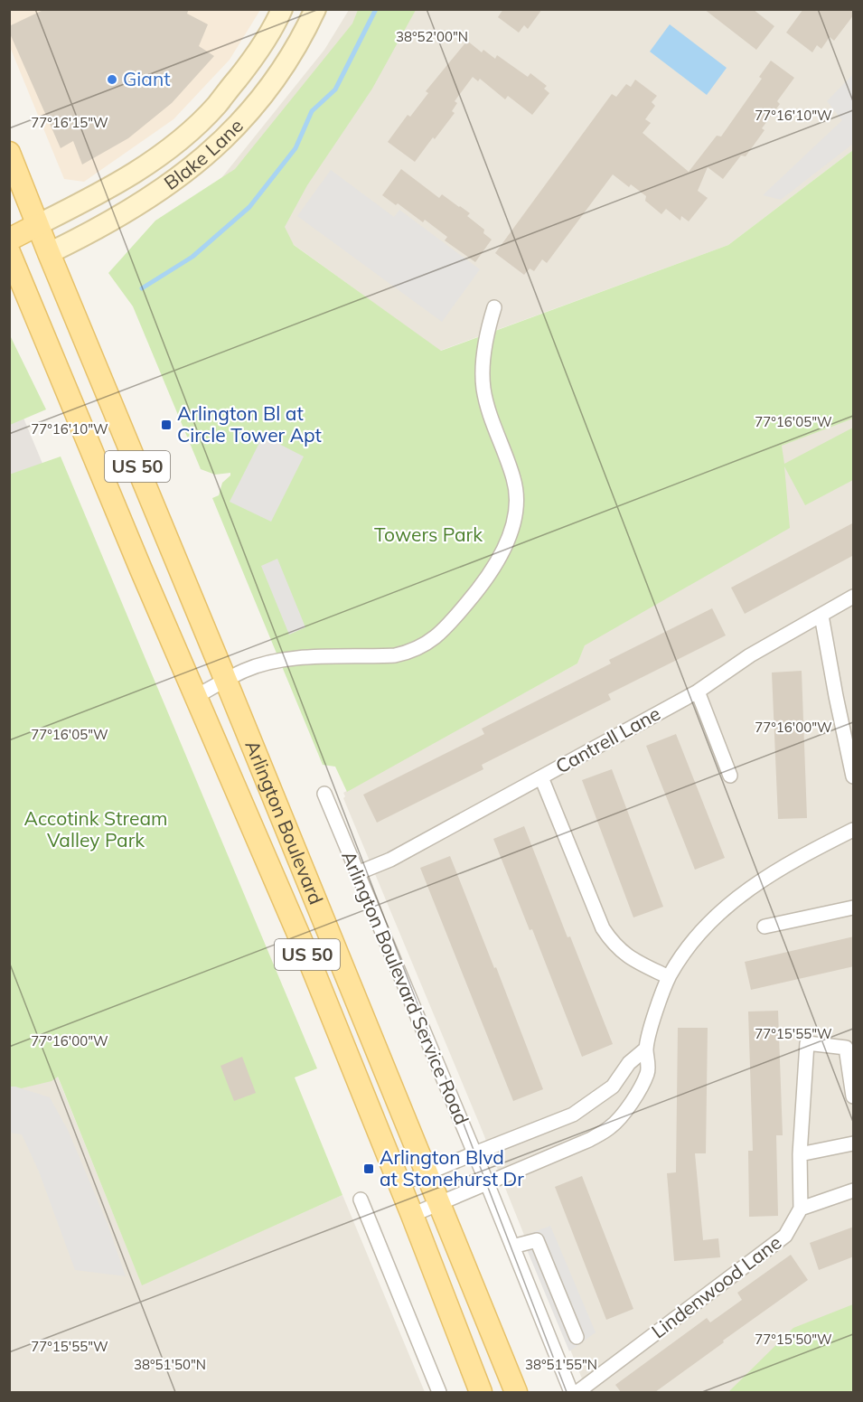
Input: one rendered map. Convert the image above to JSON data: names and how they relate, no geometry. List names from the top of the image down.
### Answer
{
  "streets": {
    "main road": ["Blake Lane", "US 50", "Arlington Boulevard"],
    "street": ["Cantrell Lane", "Arlington Boulevard Service Road", "Lindenwood Lane"]
  },
  "crossings": [
    ["Blake Lane", "US 50"],
    ["Blake Lane", "Arlington Boulevard"],
    ["US 50", "Arlington Boulevard"],
    ["Cantrell Lane", "Arlington Boulevard Service Road"]
  ],
  "parks": ["Towers Park", "Accotink Stream Valley Park"],
  "places": {
    "other": ["Giant"],
    "transit": ["Arlington Bl at Circle Tower Apt", "Arlington Blvd at Stonehurst Dr"]
  },
  "coordinates": [
    "38°52'00\"N",
    "77°16'10\"W",
    "77°16'15\"W",
    "77°16'05\"W",
    "77°16'00\"W",
    "77°15'55\"W",
    "77°15'50\"W",
    "38°51'50\"N",
    "38°51'55\"N"
  ]
}
